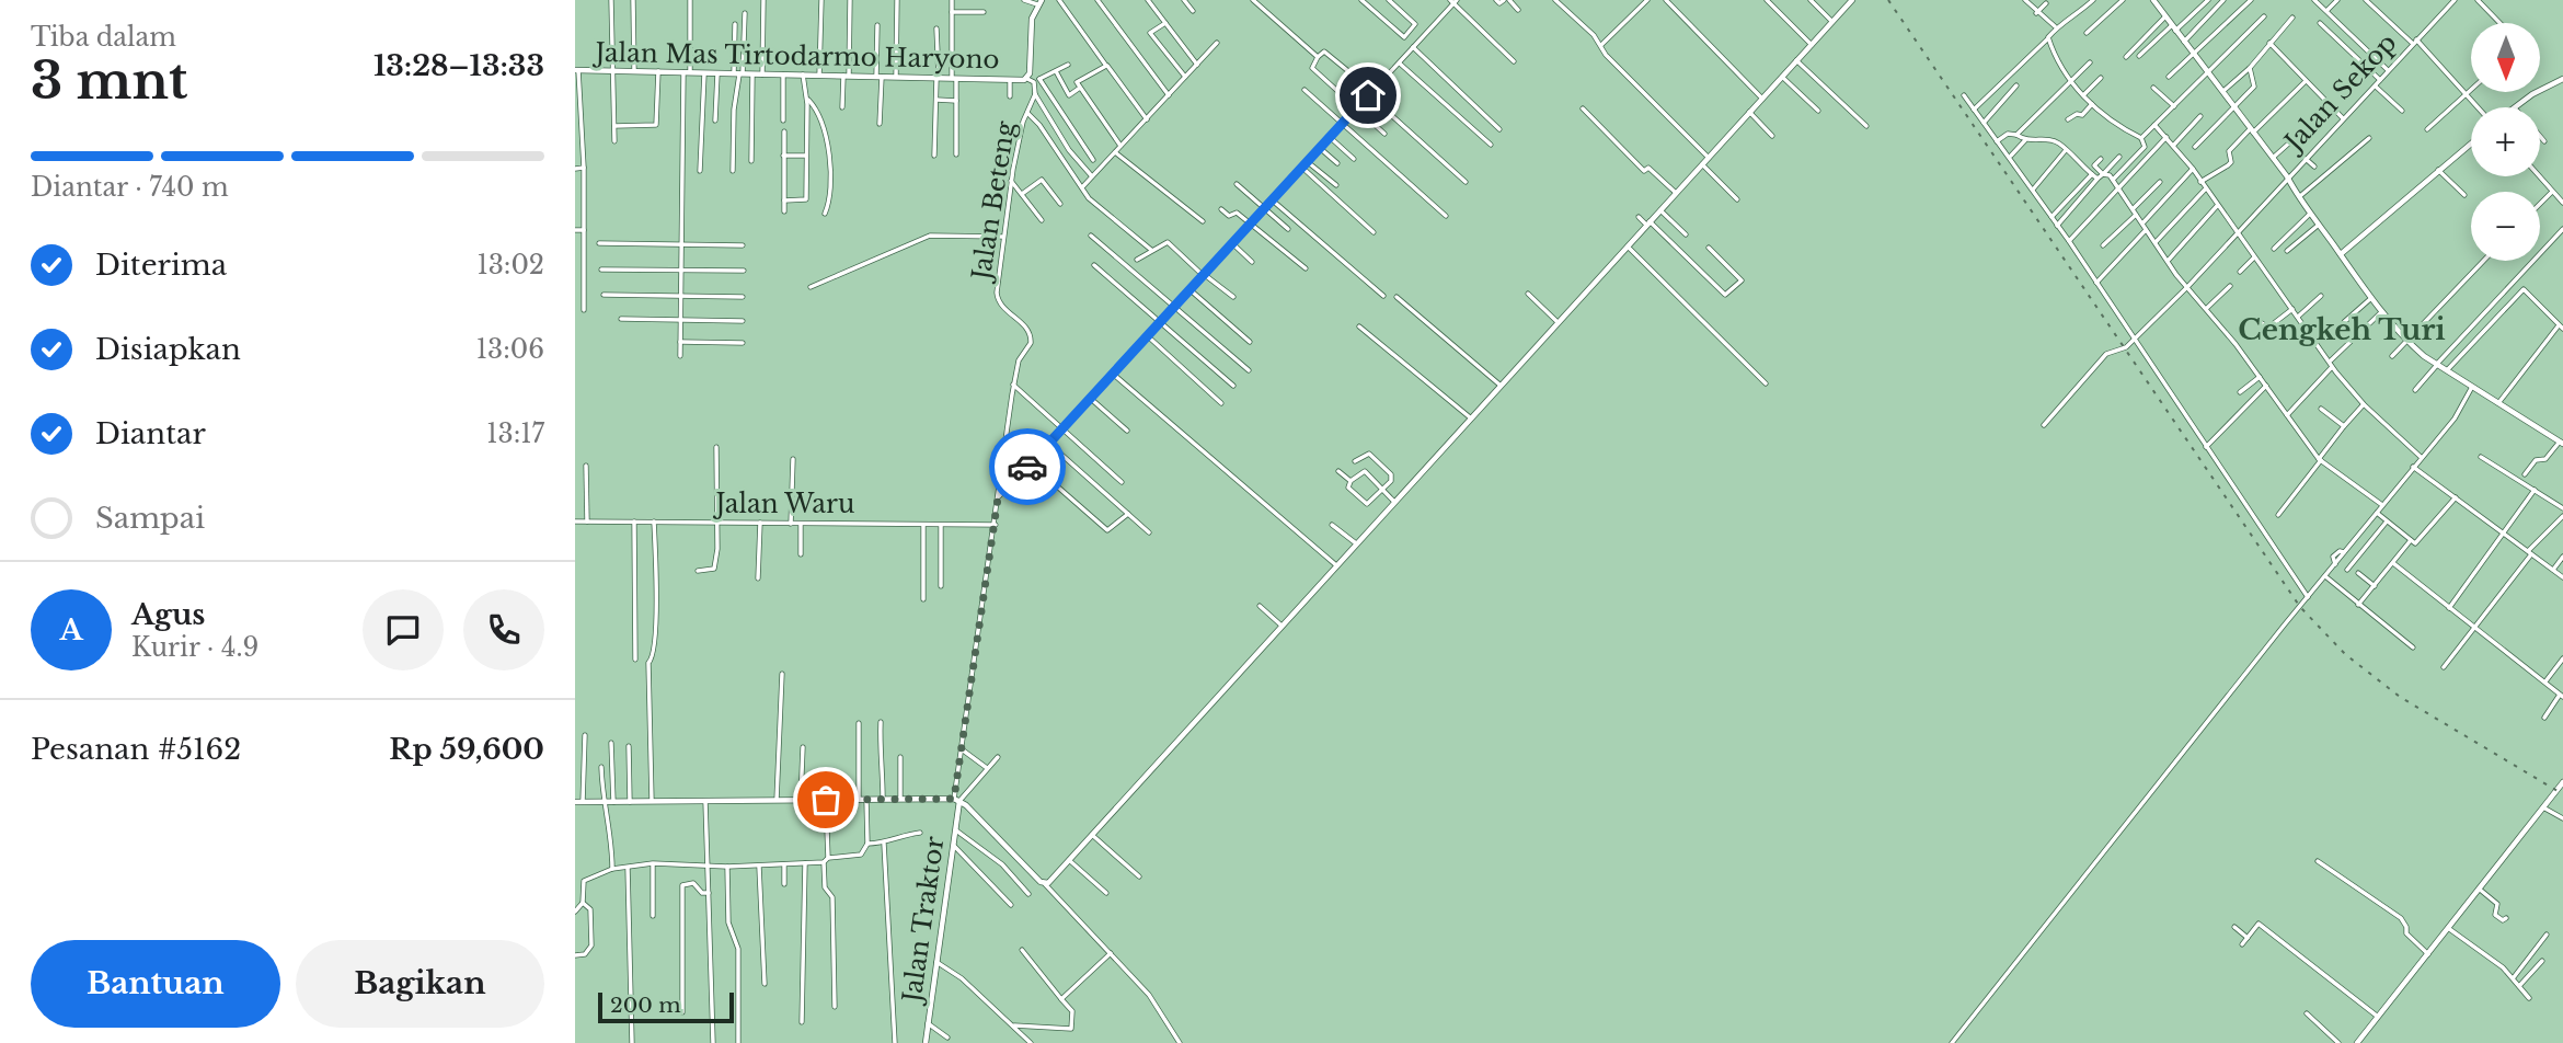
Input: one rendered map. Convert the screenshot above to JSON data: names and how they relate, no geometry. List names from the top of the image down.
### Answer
{
  "streets": {
    "street": [
      "Jalan Mas Tirtodarmo Haryono",
      "Jalan Sekop",
      "Jalan Beteng",
      "Jalan Waru",
      "Jalan Traktor"
    ]
  },
  "crossings": [
    ["Jalan Mas Tirtodarmo Haryono", "Jalan Beteng"],
    ["Jalan Beteng", "Jalan Waru"],
    ["Jalan Beteng", "Jalan Traktor"]
  ],
  "districts": ["Cengkeh Turi"],
  "scale_bar": "200 m",
  "north": "bottom",
  "page": {
    "heading": ["3 mnt", "Tiba dalam", "13:28–13:33"],
    "panel": [
      "Agus",
      "Kurir · 4.9",
      "Pesanan #5162",
      "Rp 59,600"
    ],
    "map_buttons": ["+", "−"],
    "bar": "Diantar · 740 m",
    "list": [
      ["Diterima", "13:02"],
      ["Disiapkan", "13:06"],
      ["Diantar", "13:17"],
      "Sampai"
    ],
    "round": "A",
    "buttons": ["Bantuan", "Bagikan"],
    "scale": "200 m"
  }
}
